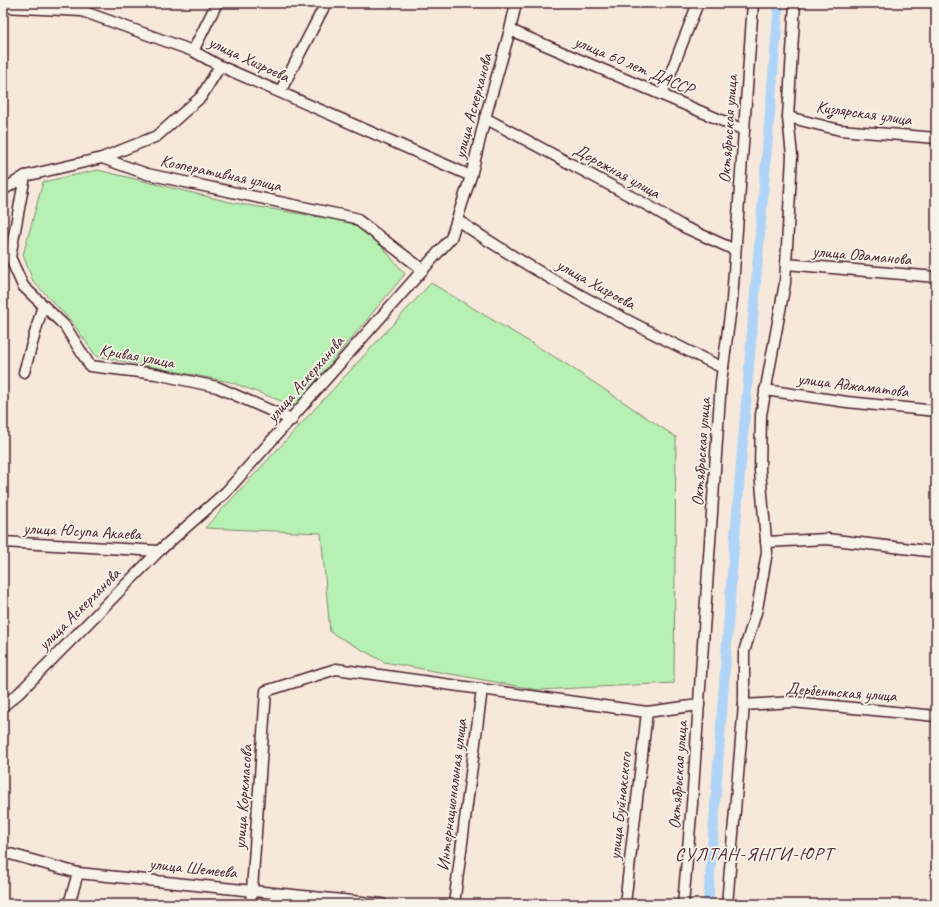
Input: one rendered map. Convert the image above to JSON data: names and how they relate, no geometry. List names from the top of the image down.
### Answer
{
  "streets": {
    "street": [
      "улица Хизроева",
      "улица 60 лет ДАССР",
      "улица Аскерханова",
      "Кизлярская улица",
      "Октябрьская улица",
      "Дорожная улица",
      "Кооперативная улица",
      "улица Одаманова",
      "Кривая улица",
      "улица Аджаматова",
      "улица Юсупа Акаева",
      "Дербентская улица",
      "Интернациональная улица",
      "улица Коркмасова",
      "улица Буйнакского",
      "улица Шемеева"
    ]
  },
  "crossings": [
    ["улица Хизроева", "улица Аскерханова"],
    ["улица Хизроева", "Октябрьская улица"],
    ["улица 60 лет ДАССР", "улица Аскерханова"],
    ["улица 60 лет ДАССР", "Октябрьская улица"],
    ["улица Аскерханова", "Дорожная улица"],
    ["улица Аскерханова", "Кооперативная улица"],
    ["улица Аскерханова", "Кривая улица"],
    ["улица Аскерханова", "улица Юсупа Акаева"],
    ["Октябрьская улица", "Дорожная улица"],
    ["Интернациональная улица", "улица Коркмасова"],
    ["улица Коркмасова", "улица Шемеева"]
  ],
  "districts": ["СУЛТАН-ЯНГИ-ЮРТ"]
}
